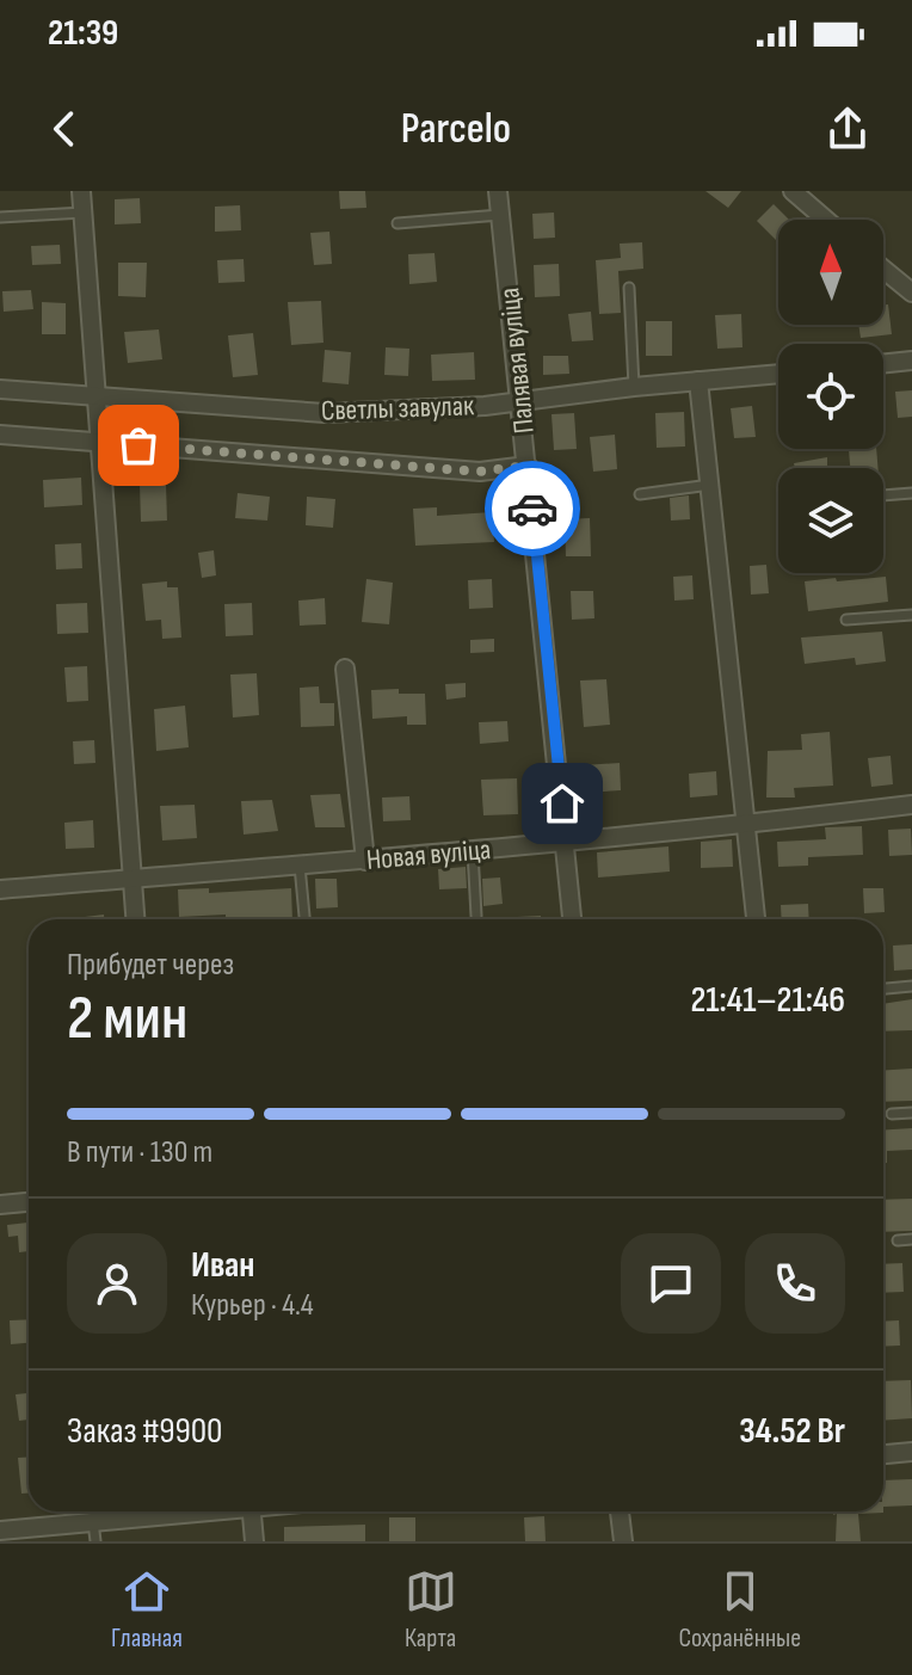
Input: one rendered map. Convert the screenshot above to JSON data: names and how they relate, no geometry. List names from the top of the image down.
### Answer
{
  "streets": {
    "street": ["Палявая вуліца", "Светлы завулак", "Новая вуліца"]
  },
  "crossings": [
    ["Палявая вуліца", "Светлы завулак"],
    ["Палявая вуліца", "Новая вуліца"]
  ],
  "north": "top",
  "page": {
    "status": "21:39",
    "header": "Parcelo",
    "heading": ["2 мин", "Прибудет через", "21:41–21:46"],
    "panel": [
      "Иван",
      "Курьер · 4.4",
      "Заказ #9900",
      "34.52 Br"
    ],
    "bar": "В пути · 130 m",
    "tabs": ["Главная", "Карта", "Сохранённые"]
  }
}
